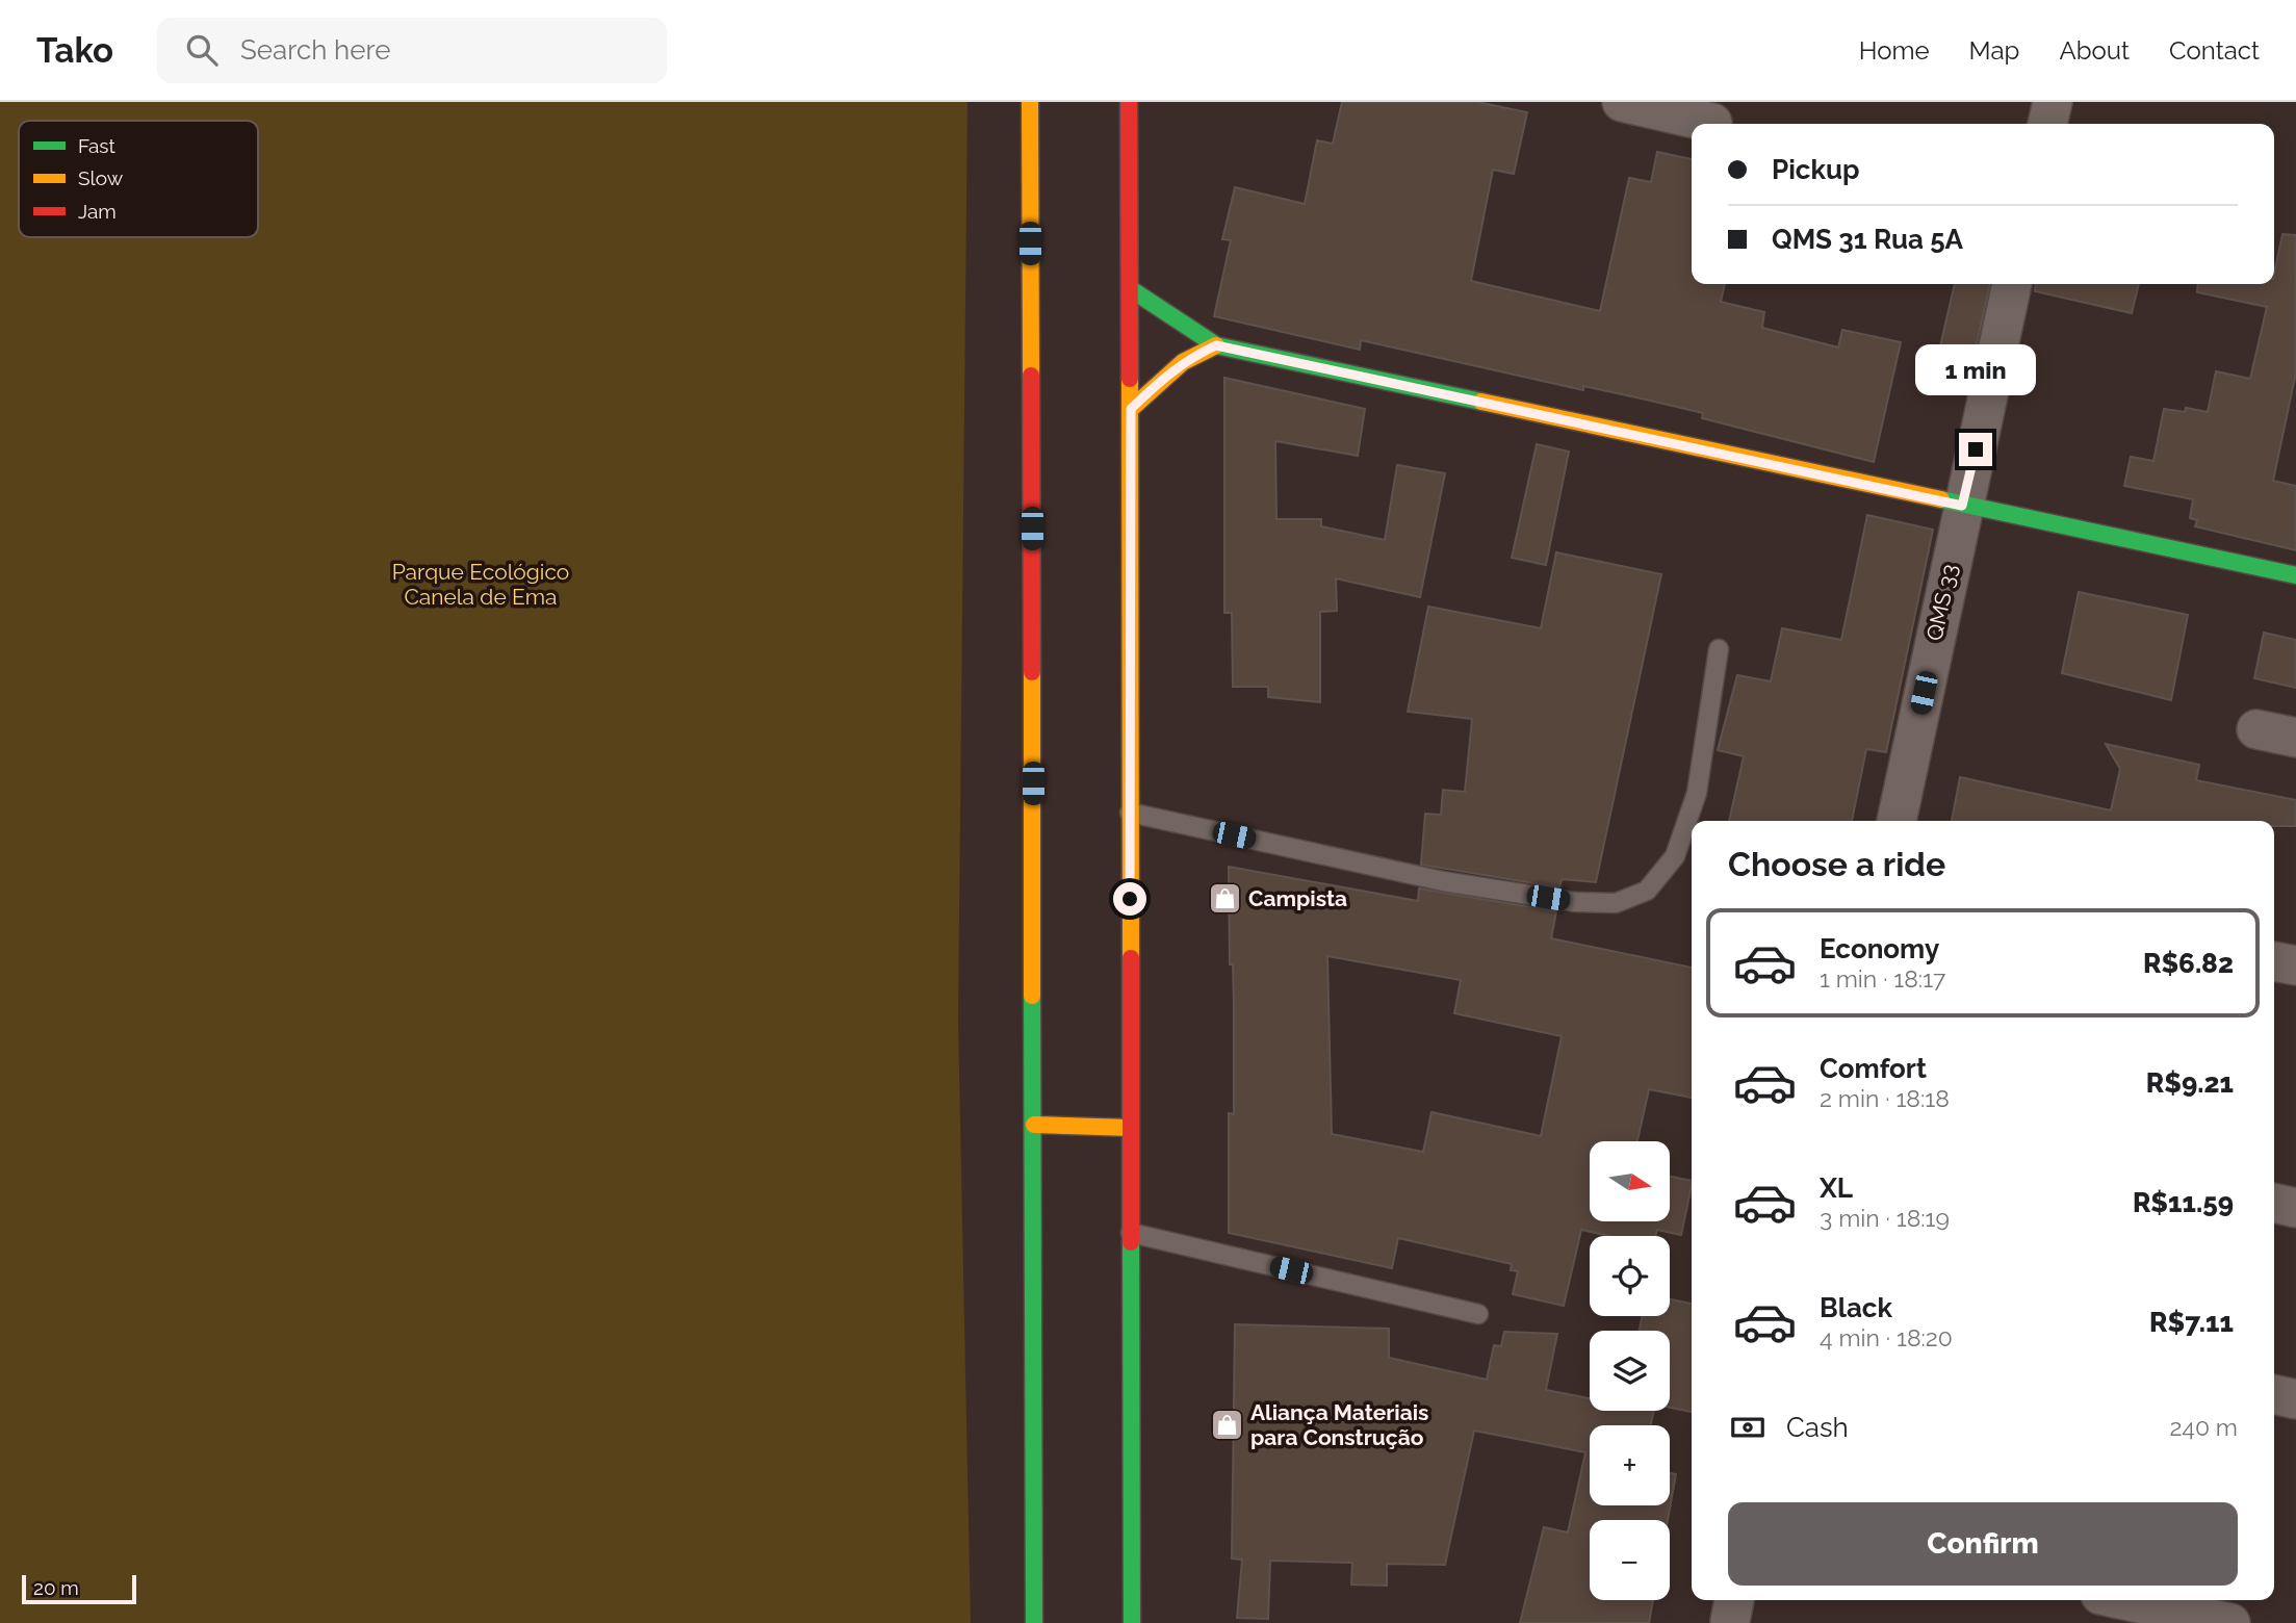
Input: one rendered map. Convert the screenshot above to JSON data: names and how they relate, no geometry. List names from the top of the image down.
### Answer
{
  "streets": {
    "street": ["QMS 33"]
  },
  "parks": ["Parque Ecológico Canela de Ema"],
  "places": {
    "shop": ["Campista", "Aliança Materiais para Construção"]
  },
  "legend": ["Fast", "Slow", "Jam"],
  "scale_bar": "20 m",
  "north": "right",
  "page": {
    "header": "Tako",
    "search": "Search here",
    "nav": [
      "Home",
      "Map",
      "About",
      "Contact"
    ],
    "banner": ["Pickup", "QMS 31 Rua 5A"],
    "bubble": "1 min",
    "heading": "Choose a ride",
    "list": [
      {
        "name": "Economy",
        "note": "1 min · 18:17",
        "value": "R$6.82"
      },
      {
        "name": "Comfort",
        "note": "2 min · 18:18",
        "value": "R$9.21"
      },
      {
        "name": "XL",
        "note": "3 min · 18:19",
        "value": "R$11.59"
      },
      {
        "name": "Black",
        "note": "4 min · 18:20",
        "value": "R$7.11"
      }
    ],
    "map_buttons": ["+", "−"],
    "pay": ["Cash", "240 m"],
    "buttons": "Confirm",
    "scale": "20 m"
  }
}
